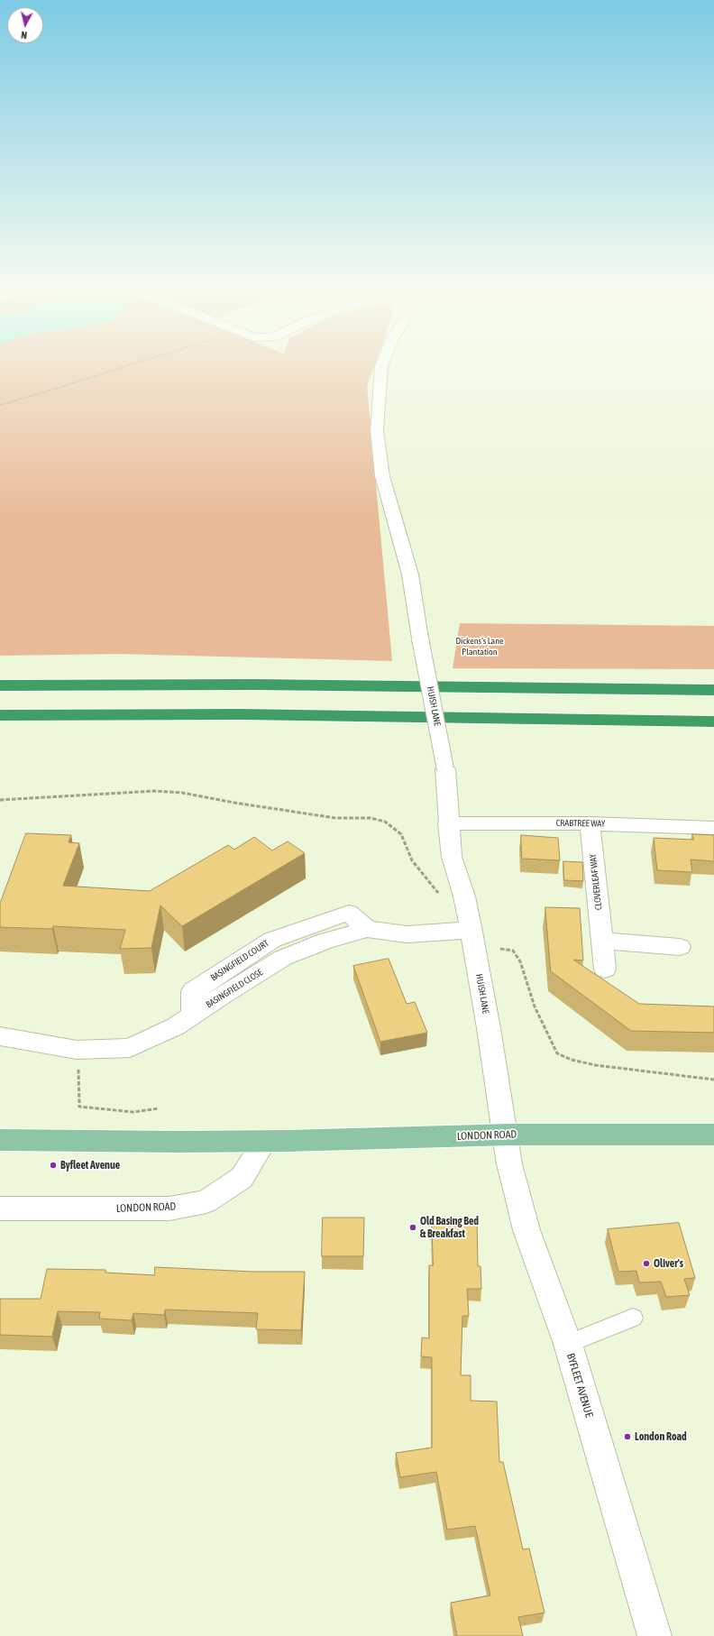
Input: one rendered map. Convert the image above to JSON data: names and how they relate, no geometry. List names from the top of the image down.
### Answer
{
  "streets": {
    "main road": ["LONDON ROAD"],
    "street": [
      "HUISH LANE",
      "CRABTREE WAY",
      "CLOVERLEAF WAY",
      "BASINGFIELD CLOSE",
      "BYFLEET AVENUE"
    ]
  },
  "crossings": [
    ["HUISH LANE", "CRABTREE WAY"],
    ["HUISH LANE", "BASINGFIELD CLOSE"],
    ["HUISH LANE", "LONDON ROAD"],
    ["HUISH LANE", "BYFLEET AVENUE"],
    ["CRABTREE WAY", "CLOVERLEAF WAY"],
    ["LONDON ROAD", "BYFLEET AVENUE"]
  ],
  "parks": ["Dickens's Lane Plantation"],
  "places": [
    "Byfleet Avenue",
    "Old Basing Bed & Breakfast",
    "Oliver's",
    "London Road"
  ],
  "north": "bottom"
}
